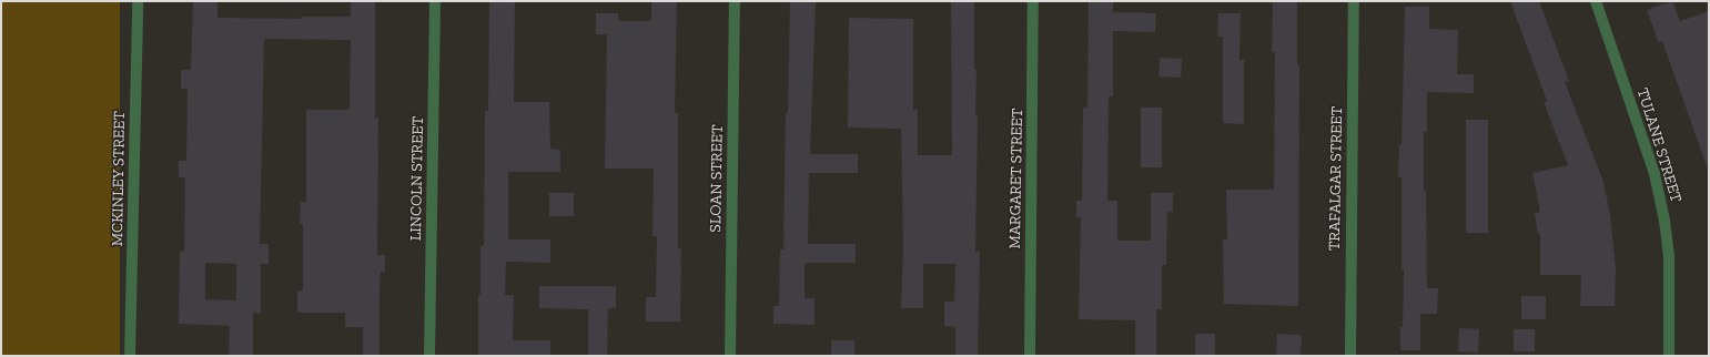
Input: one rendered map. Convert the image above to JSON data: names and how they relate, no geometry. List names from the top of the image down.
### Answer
{
  "streets": {
    "street": [
      "TULANE STREET",
      "MCKINLEY STREET",
      "LINCOLN STREET",
      "SLOAN STREET",
      "MARGARET STREET",
      "TRAFALGAR STREET"
    ]
  }
}
